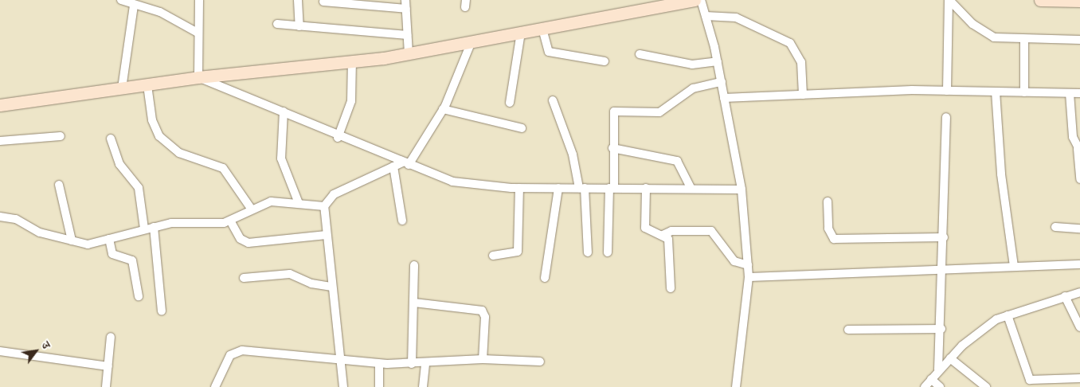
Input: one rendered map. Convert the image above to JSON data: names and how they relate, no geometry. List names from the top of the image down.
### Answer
{
  "north": "top right"
}
